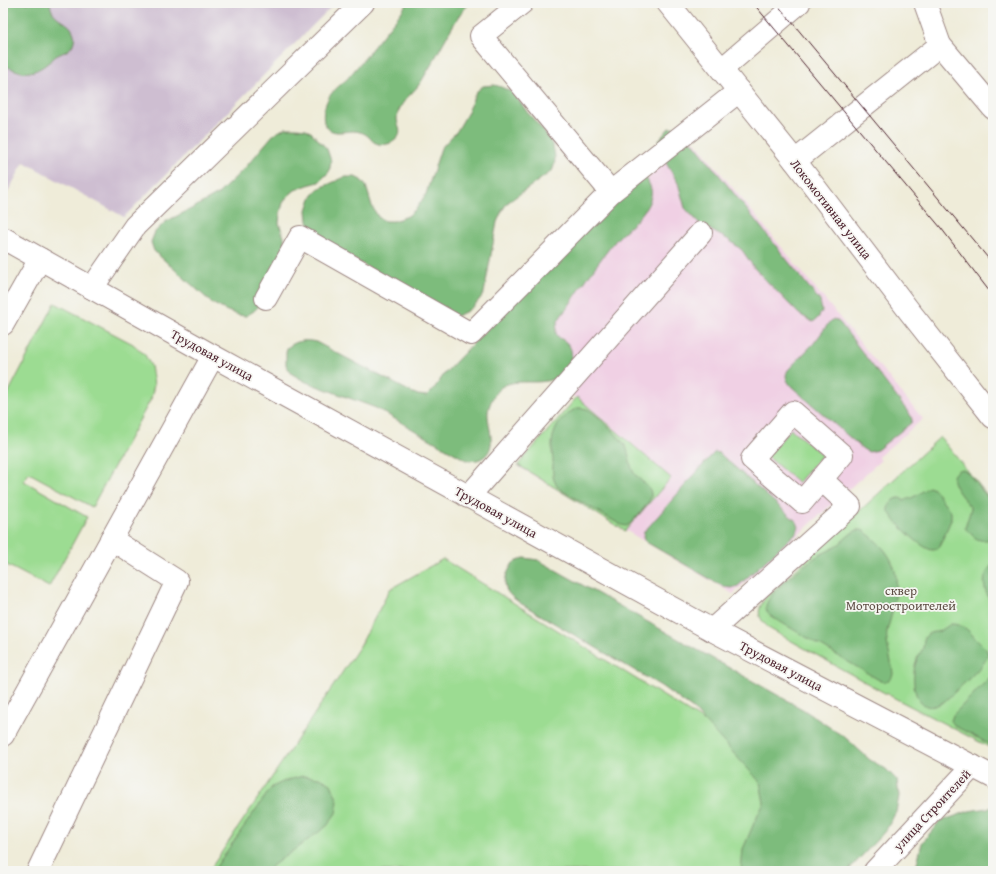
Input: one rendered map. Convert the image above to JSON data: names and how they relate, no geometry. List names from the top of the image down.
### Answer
{
  "streets": {
    "street": ["Локомотивная улица", "Трудовая улица", "улица Строителей"]
  },
  "crossings": [
    ["Трудовая улица", "улица Строителей"]
  ],
  "parks": ["сквер Моторостроителей"]
}
